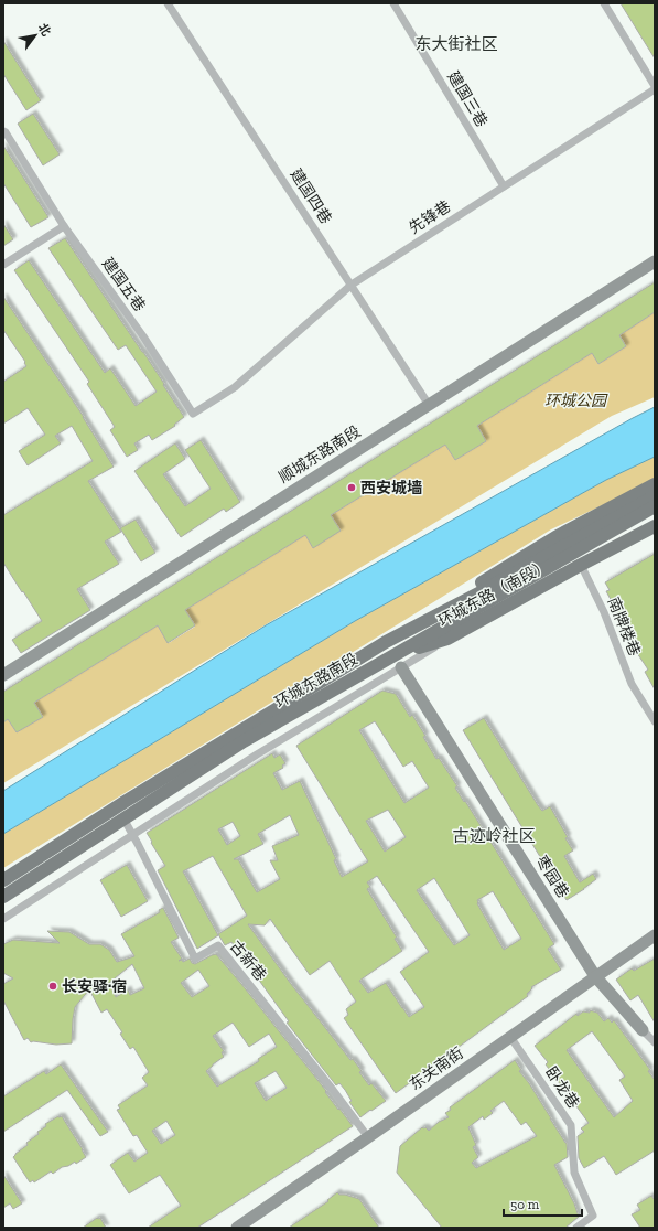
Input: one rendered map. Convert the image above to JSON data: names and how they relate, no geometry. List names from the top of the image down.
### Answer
{
  "streets": {
    "main road": ["环城东路（南段）", "环城东路南段"],
    "street": [
      "建国三巷",
      "建国四巷",
      "先锋巷",
      "建国五巷",
      "顺城东路南段",
      "南牌楼巷",
      "枣园巷",
      "古新巷",
      "东关南街",
      "卧龙巷"
    ]
  },
  "crossings": [
    ["建国三巷", "先锋巷"],
    ["建国四巷", "先锋巷"],
    ["建国四巷", "顺城东路南段"],
    ["先锋巷", "建国五巷"],
    ["环城东路（南段）", "南牌楼巷"],
    ["环城东路（南段）", "环城东路南段"],
    ["环城东路（南段）", "枣园巷"],
    ["环城东路南段", "枣园巷"],
    ["环城东路南段", "古新巷"],
    ["枣园巷", "东关南街"],
    ["古新巷", "东关南街"],
    ["东关南街", "卧龙巷"]
  ],
  "districts": ["东大街社区", "古迹岭社区"],
  "parks": ["环城公园"],
  "places": ["西安城墙", "长安驿·宿"],
  "scale_bar": "50 m",
  "north": "top right"
}
